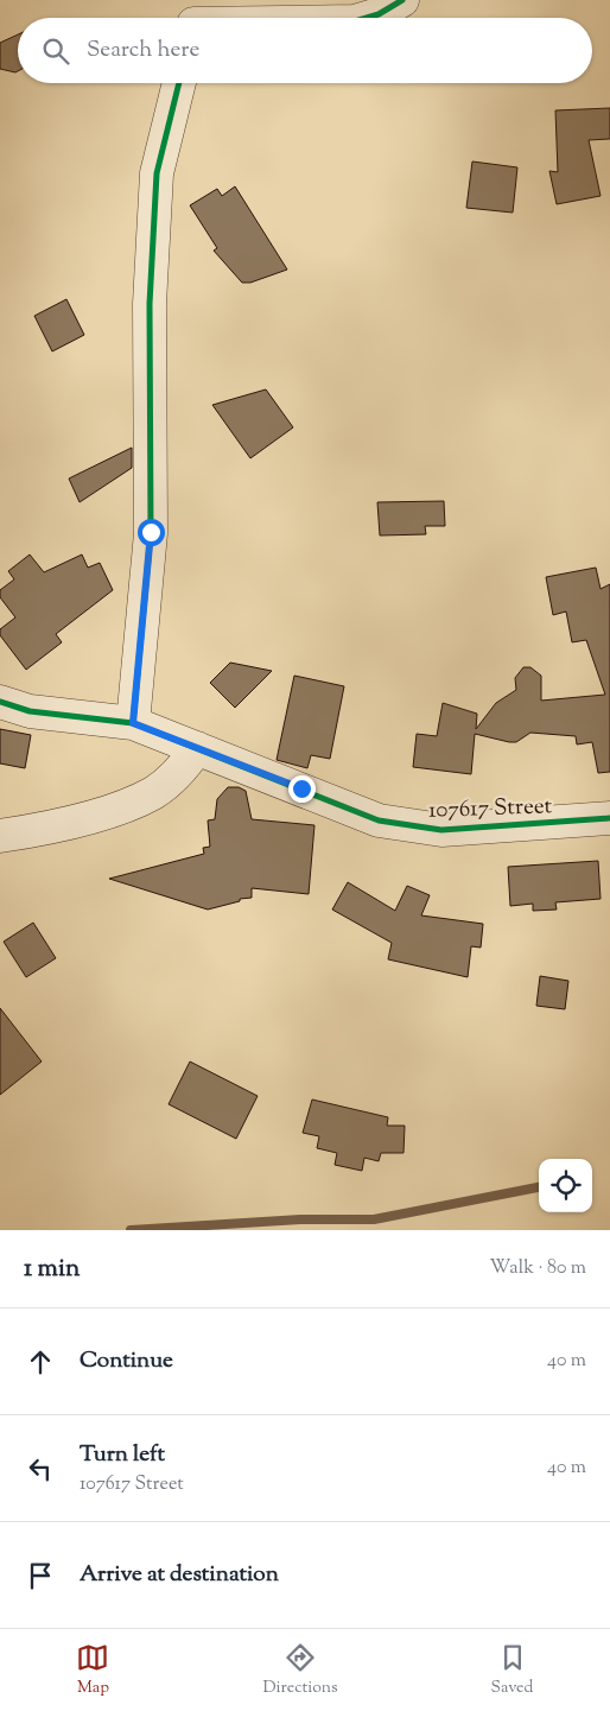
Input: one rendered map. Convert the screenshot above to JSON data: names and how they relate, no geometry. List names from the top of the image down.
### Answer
{
  "streets": {
    "street": ["107617 Street"]
  },
  "page": {
    "search": "Search here",
    "heading": ["1 min", "Walk · 80 m"],
    "list": [
      ["Continue", "40 m"],
      ["Turn left", "107617 Street", "40 m"],
      "Arrive at destination"
    ],
    "nav": ["Map", "Directions", "Saved"]
  }
}
